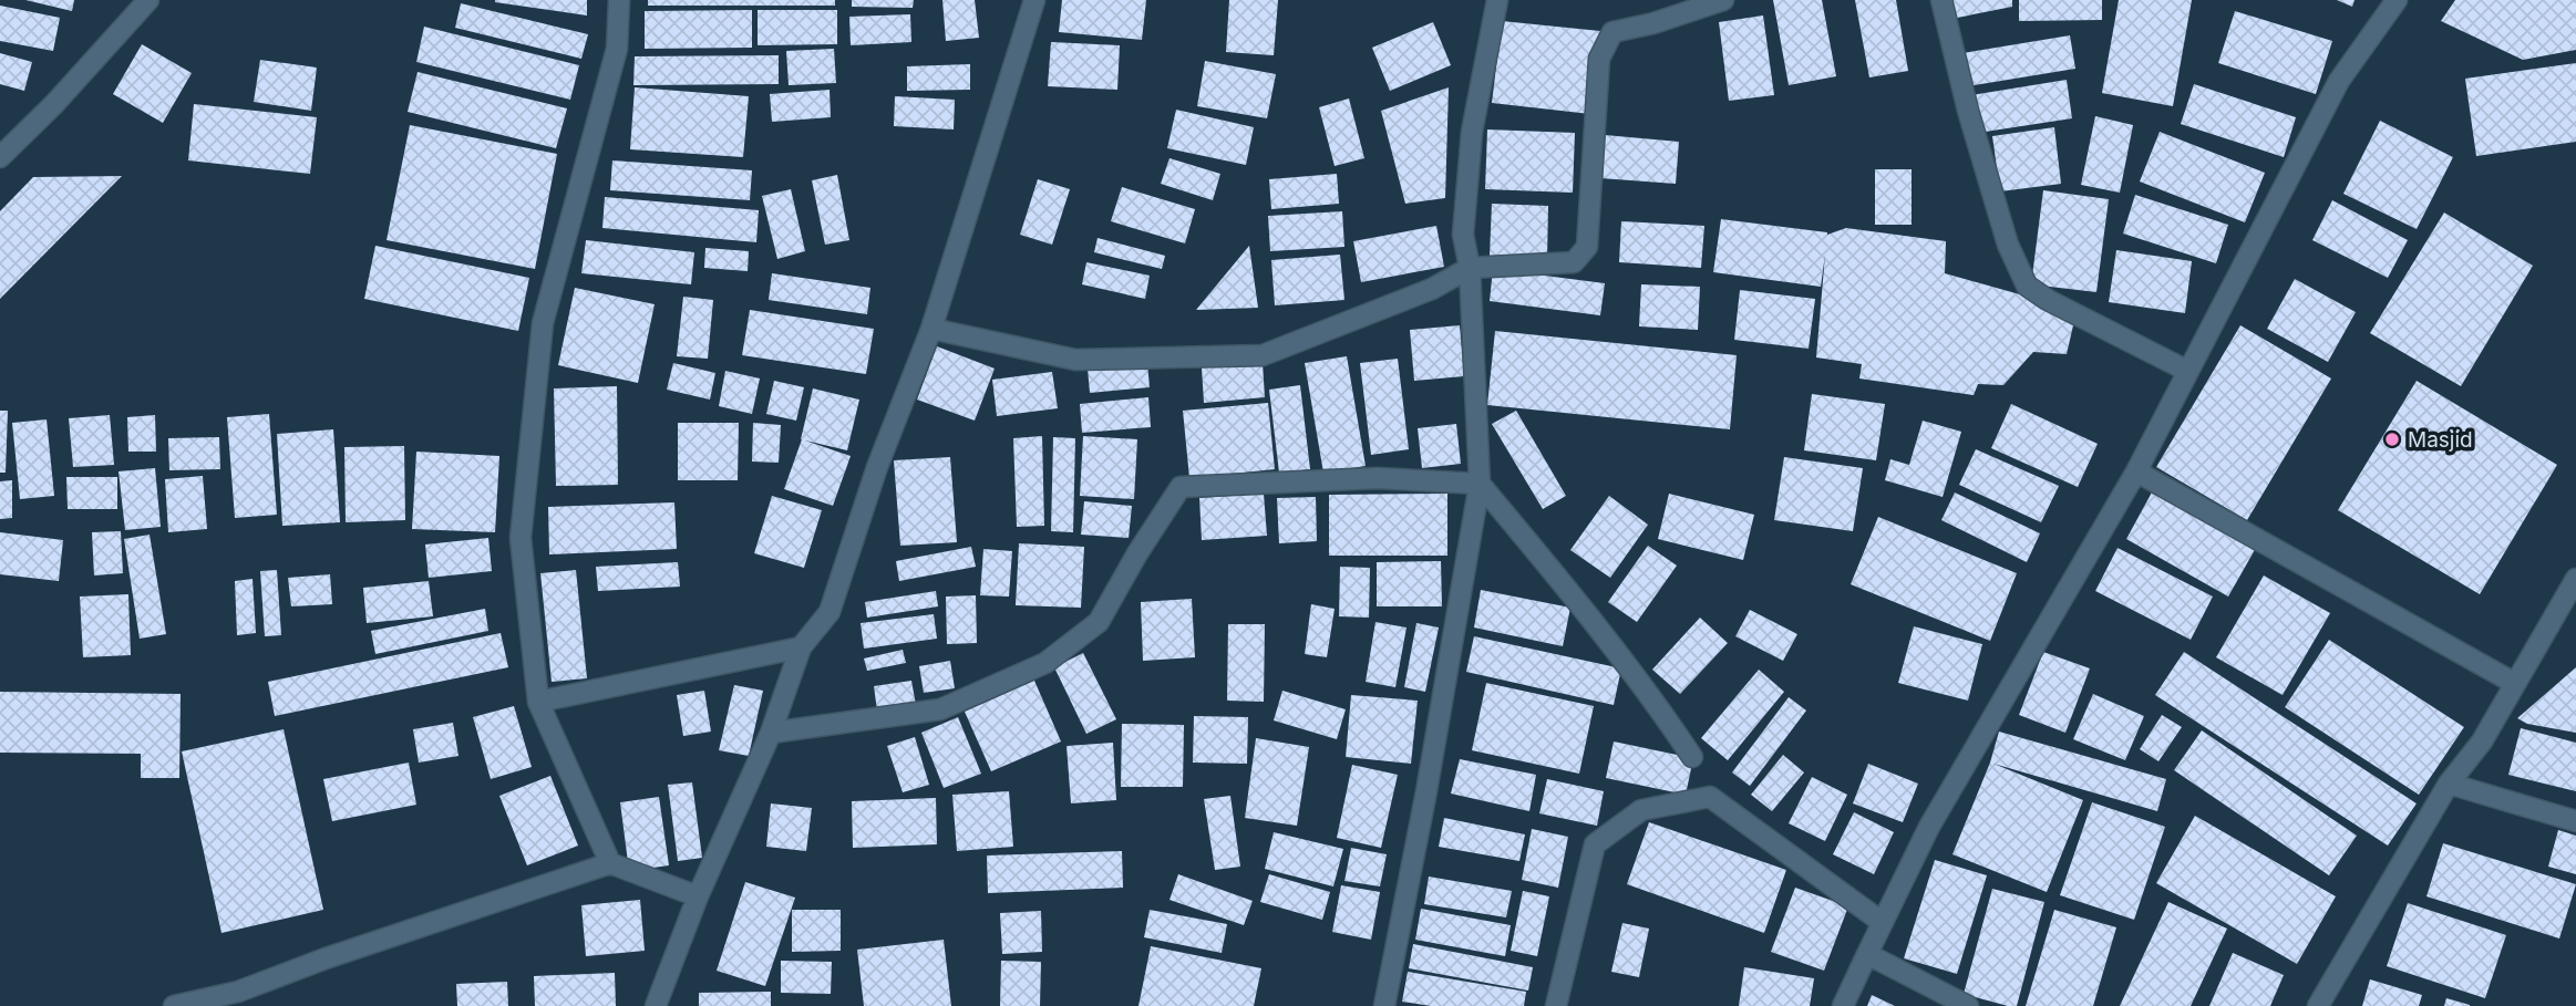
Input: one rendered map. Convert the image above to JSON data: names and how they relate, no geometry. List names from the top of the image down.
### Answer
{
  "places": ["Masjid"]
}
